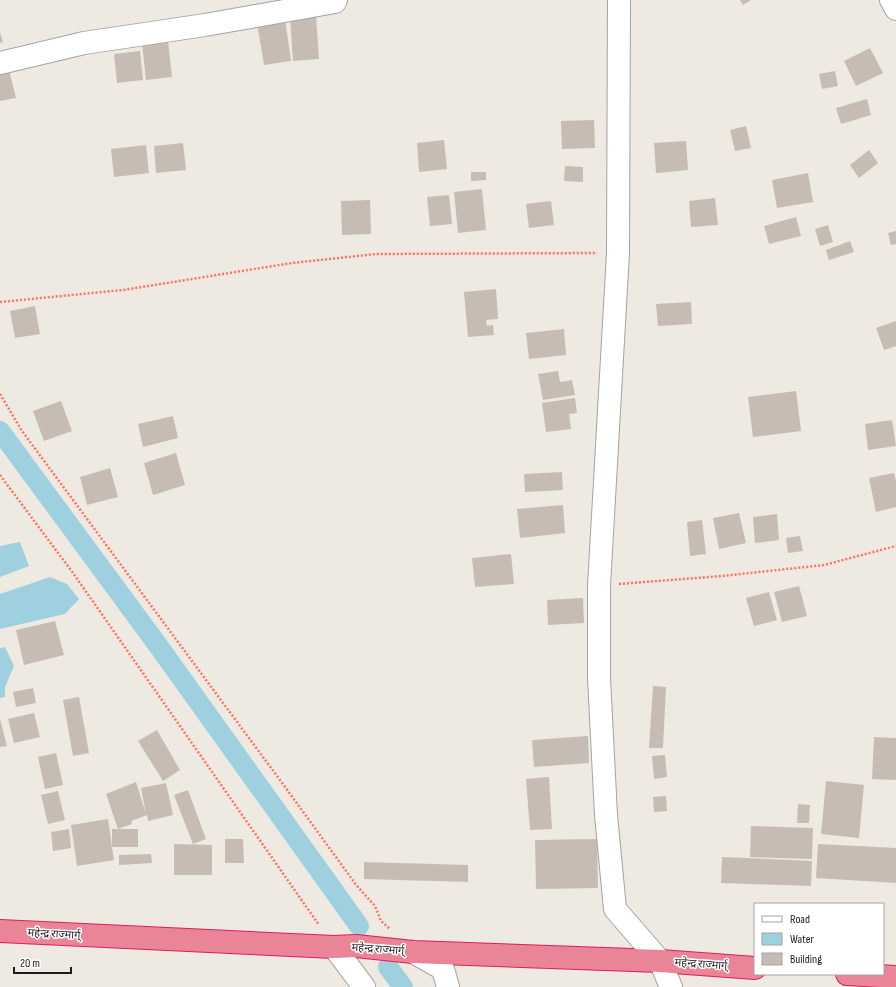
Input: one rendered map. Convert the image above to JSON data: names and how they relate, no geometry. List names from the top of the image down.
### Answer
{
  "streets": {
    "highway": ["महेन्द्र राज्मार्ग्"]
  },
  "legend": ["Road", "Water", "Building"],
  "scale_bar": "20 m"
}
